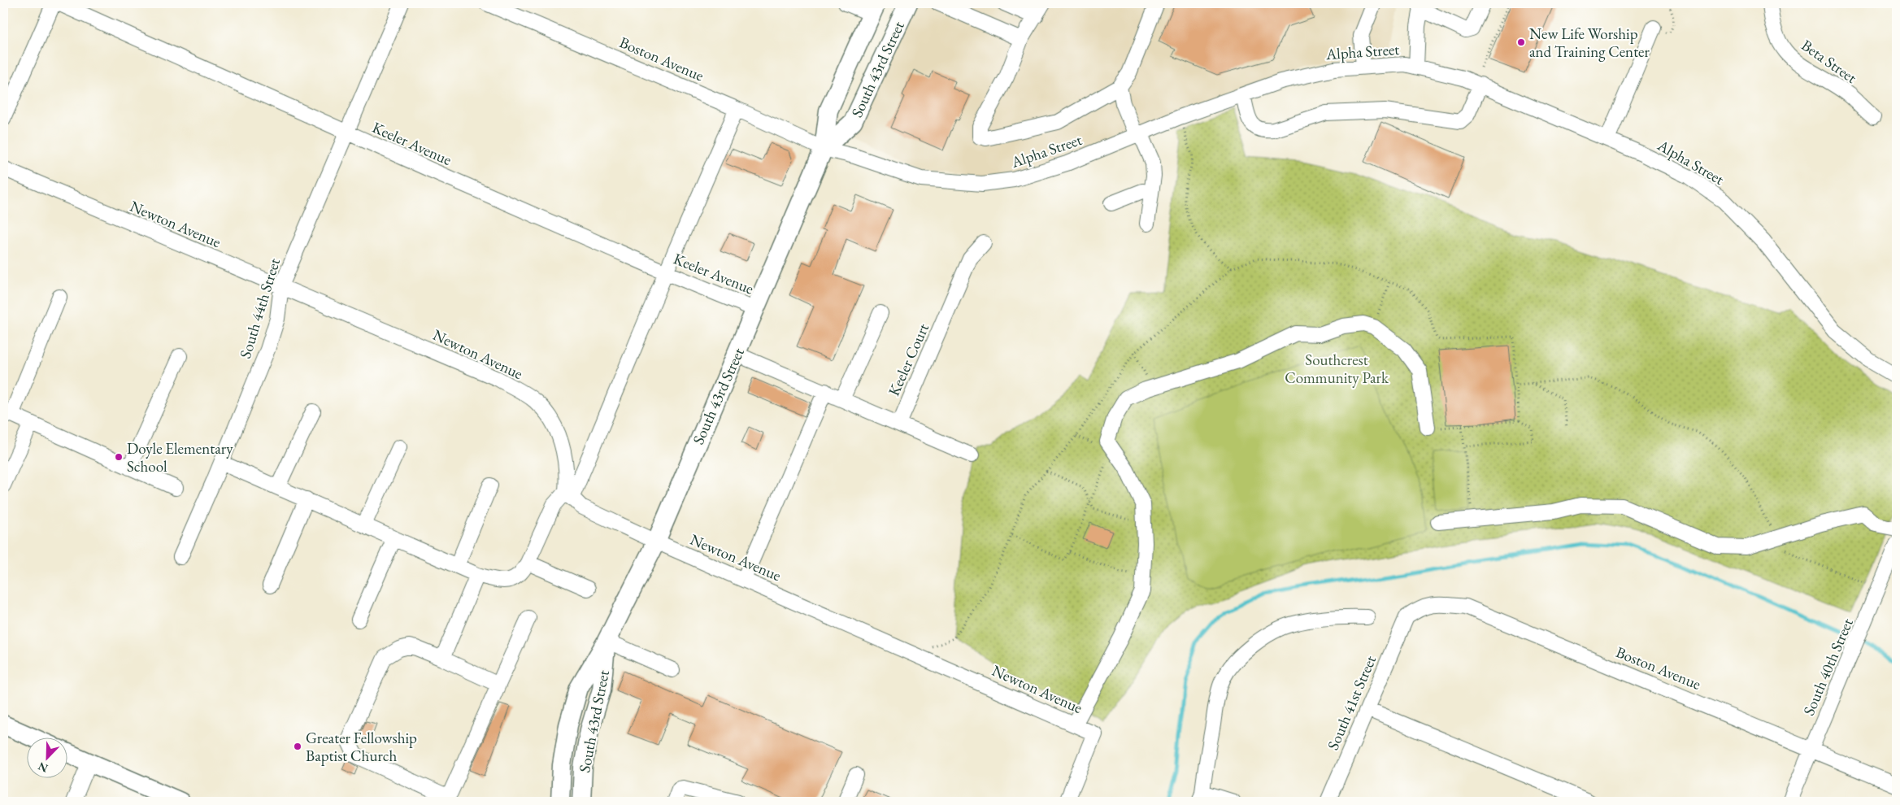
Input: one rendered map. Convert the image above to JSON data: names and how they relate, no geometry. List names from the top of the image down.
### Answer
{
  "streets": {
    "main road": ["South 43rd Street"],
    "street": [
      "Alpha Street",
      "Boston Avenue",
      "Beta Street",
      "Keeler Avenue",
      "Newton Avenue",
      "South 44th Street",
      "Keeler Court",
      "South 40th Street",
      "South 41st Street"
    ]
  },
  "crossings": [
    ["Alpha Street", "Boston Avenue"],
    ["Alpha Street", "South 43rd Street"],
    ["Boston Avenue", "South 43rd Street"],
    ["Boston Avenue", "South 40th Street"],
    ["Boston Avenue", "South 41st Street"],
    ["South 43rd Street", "Keeler Avenue"],
    ["South 43rd Street", "Newton Avenue"],
    ["Keeler Avenue", "South 44th Street"],
    ["Newton Avenue", "South 44th Street"]
  ],
  "parks": ["Southcrest Community Park"],
  "places": ["New Life Worship and Training Center", "Doyle Elementary School", "Greater Fellowship Baptist Church"],
  "north": "bottom left"
}
